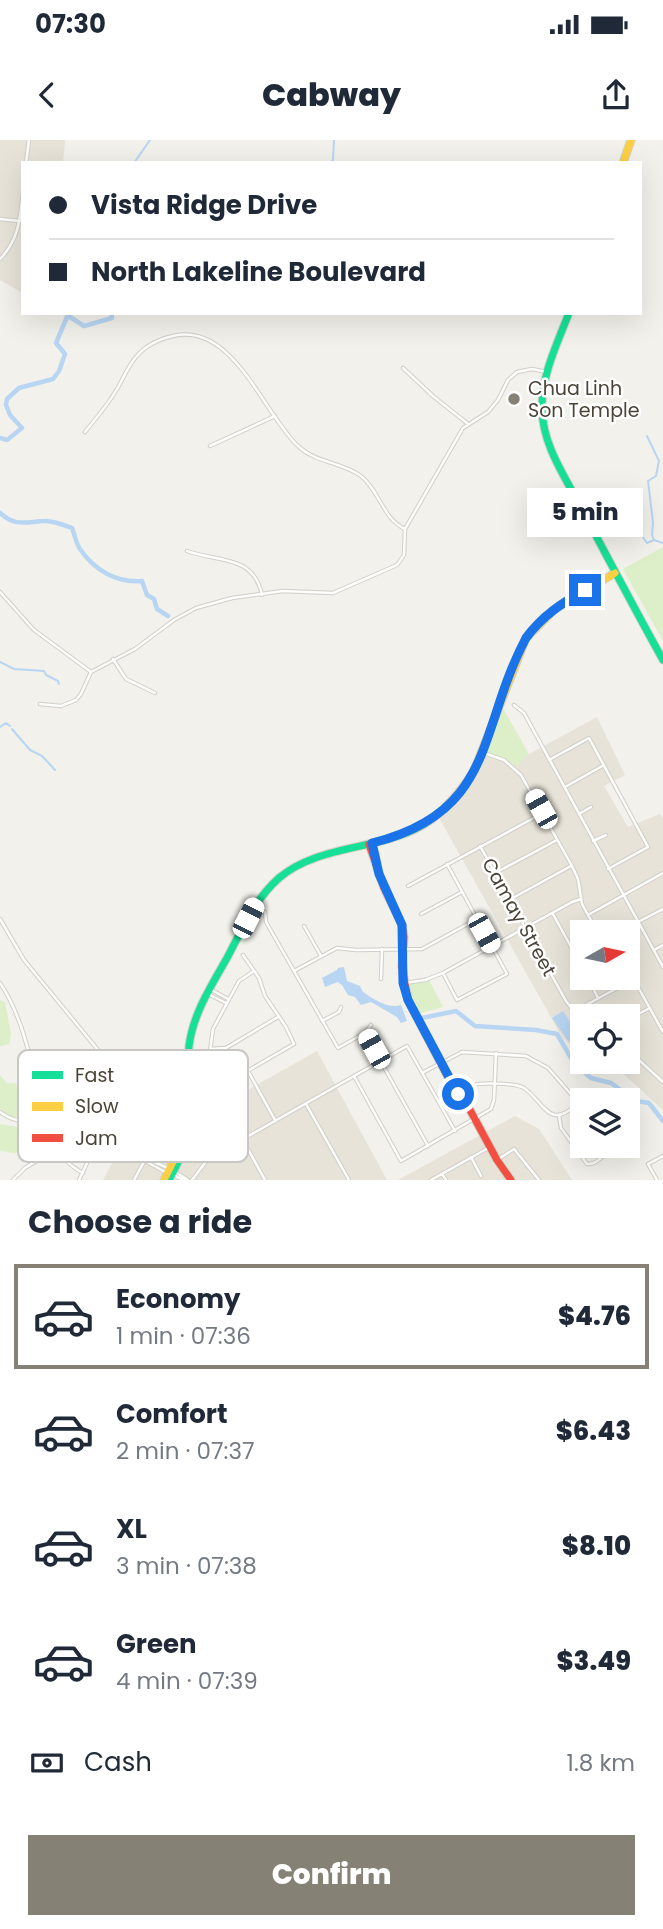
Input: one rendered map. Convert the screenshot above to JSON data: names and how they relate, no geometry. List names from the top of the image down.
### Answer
{
  "streets": {
    "street": ["Camay Street"]
  },
  "places": ["Chua Linh Son Temple"],
  "legend": ["Fast", "Slow", "Jam"],
  "north": "right",
  "page": {
    "status": "07:30",
    "header": "Cabway",
    "banner": ["Vista Ridge Drive", "North Lakeline Boulevard"],
    "bubble": "5 min",
    "heading": "Choose a ride",
    "list": [
      {
        "name": "Economy",
        "note": "1 min · 07:36",
        "value": "$4.76"
      },
      {
        "name": "Comfort",
        "note": "2 min · 07:37",
        "value": "$6.43"
      },
      {
        "name": "XL",
        "note": "3 min · 07:38",
        "value": "$8.10"
      },
      {
        "name": "Green",
        "note": "4 min · 07:39",
        "value": "$3.49"
      }
    ],
    "pay": ["Cash", "1.8 km"],
    "buttons": "Confirm"
  }
}
